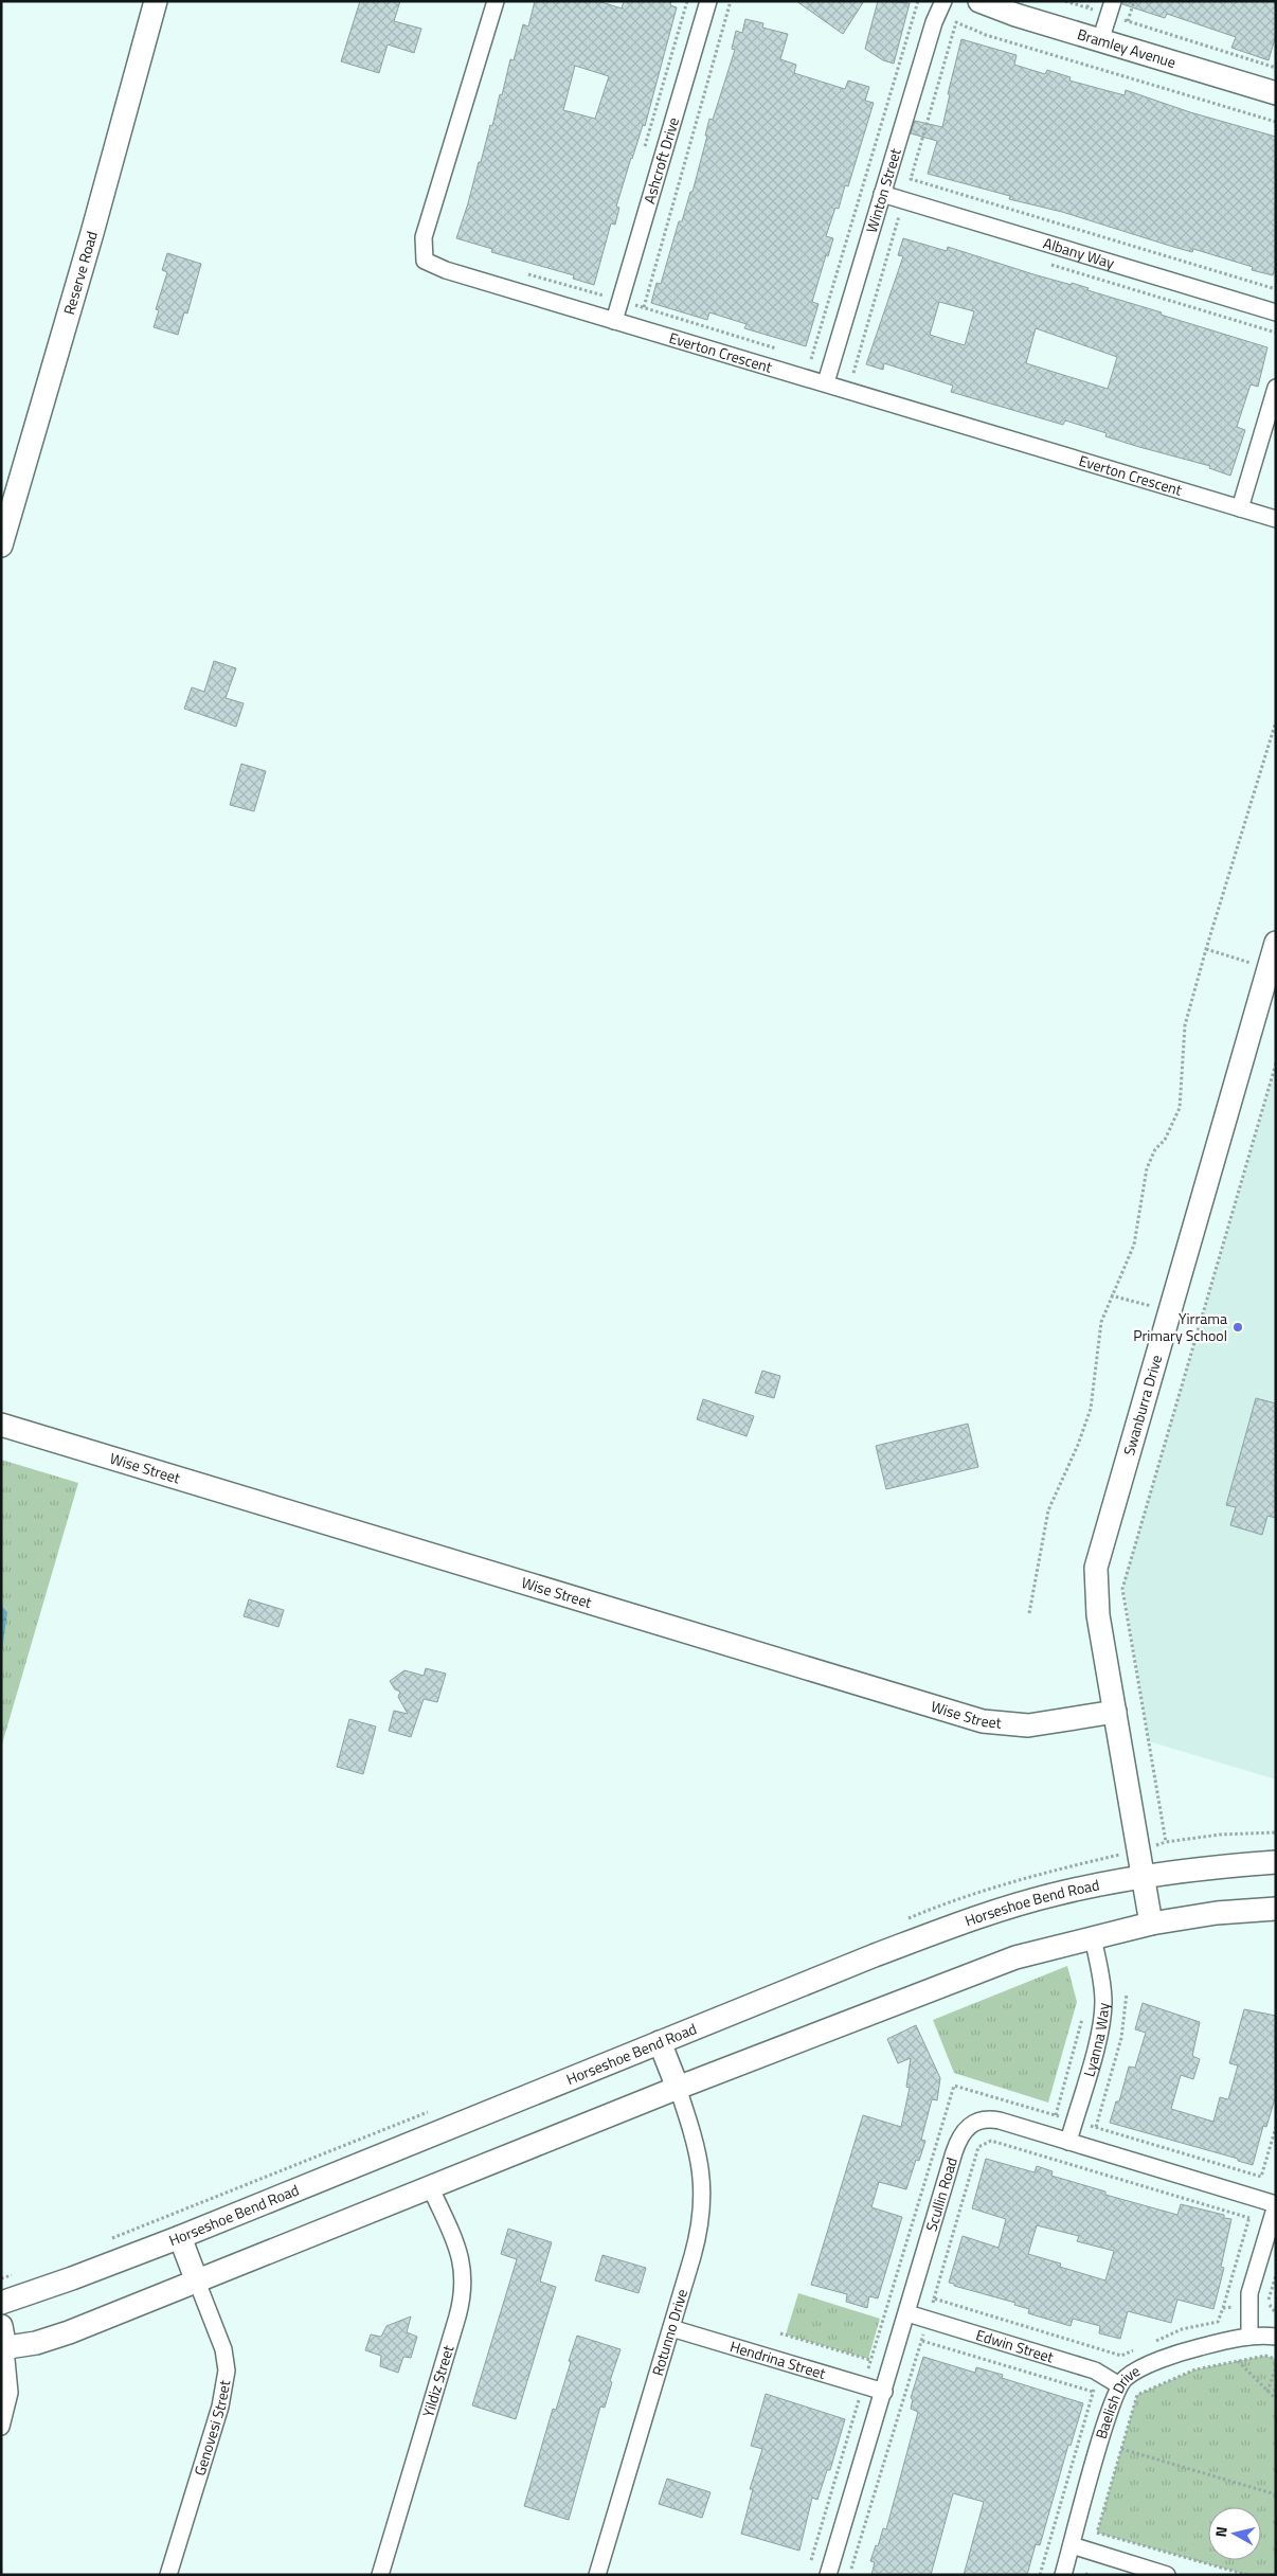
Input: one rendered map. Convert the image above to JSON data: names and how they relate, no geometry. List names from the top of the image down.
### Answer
{
  "streets": {
    "street": [
      "Bramley Avenue",
      "Ashcroft Drive",
      "Winton Street",
      "Albany Way",
      "Reserve Road",
      "Everton Crescent",
      "Swanburra Drive",
      "Wise Street",
      "Horseshoe Bend Road",
      "Lyanna Way",
      "Scullin Road",
      "Rotunno Drive",
      "Edwin Street",
      "Hendrina Street",
      "Yildiz Street",
      "Baelish Drive",
      "Genovesi Street"
    ]
  },
  "crossings": [
    ["Ashcroft Drive", "Everton Crescent"],
    ["Winton Street", "Albany Way"],
    ["Winton Street", "Everton Crescent"],
    ["Swanburra Drive", "Wise Street"],
    ["Swanburra Drive", "Horseshoe Bend Road"],
    ["Lyanna Way", "Scullin Road"],
    ["Scullin Road", "Edwin Street"],
    ["Scullin Road", "Hendrina Street"],
    ["Rotunno Drive", "Hendrina Street"],
    ["Edwin Street", "Baelish Drive"]
  ],
  "places": ["Yirrama Primary School"],
  "north": "left"
}
